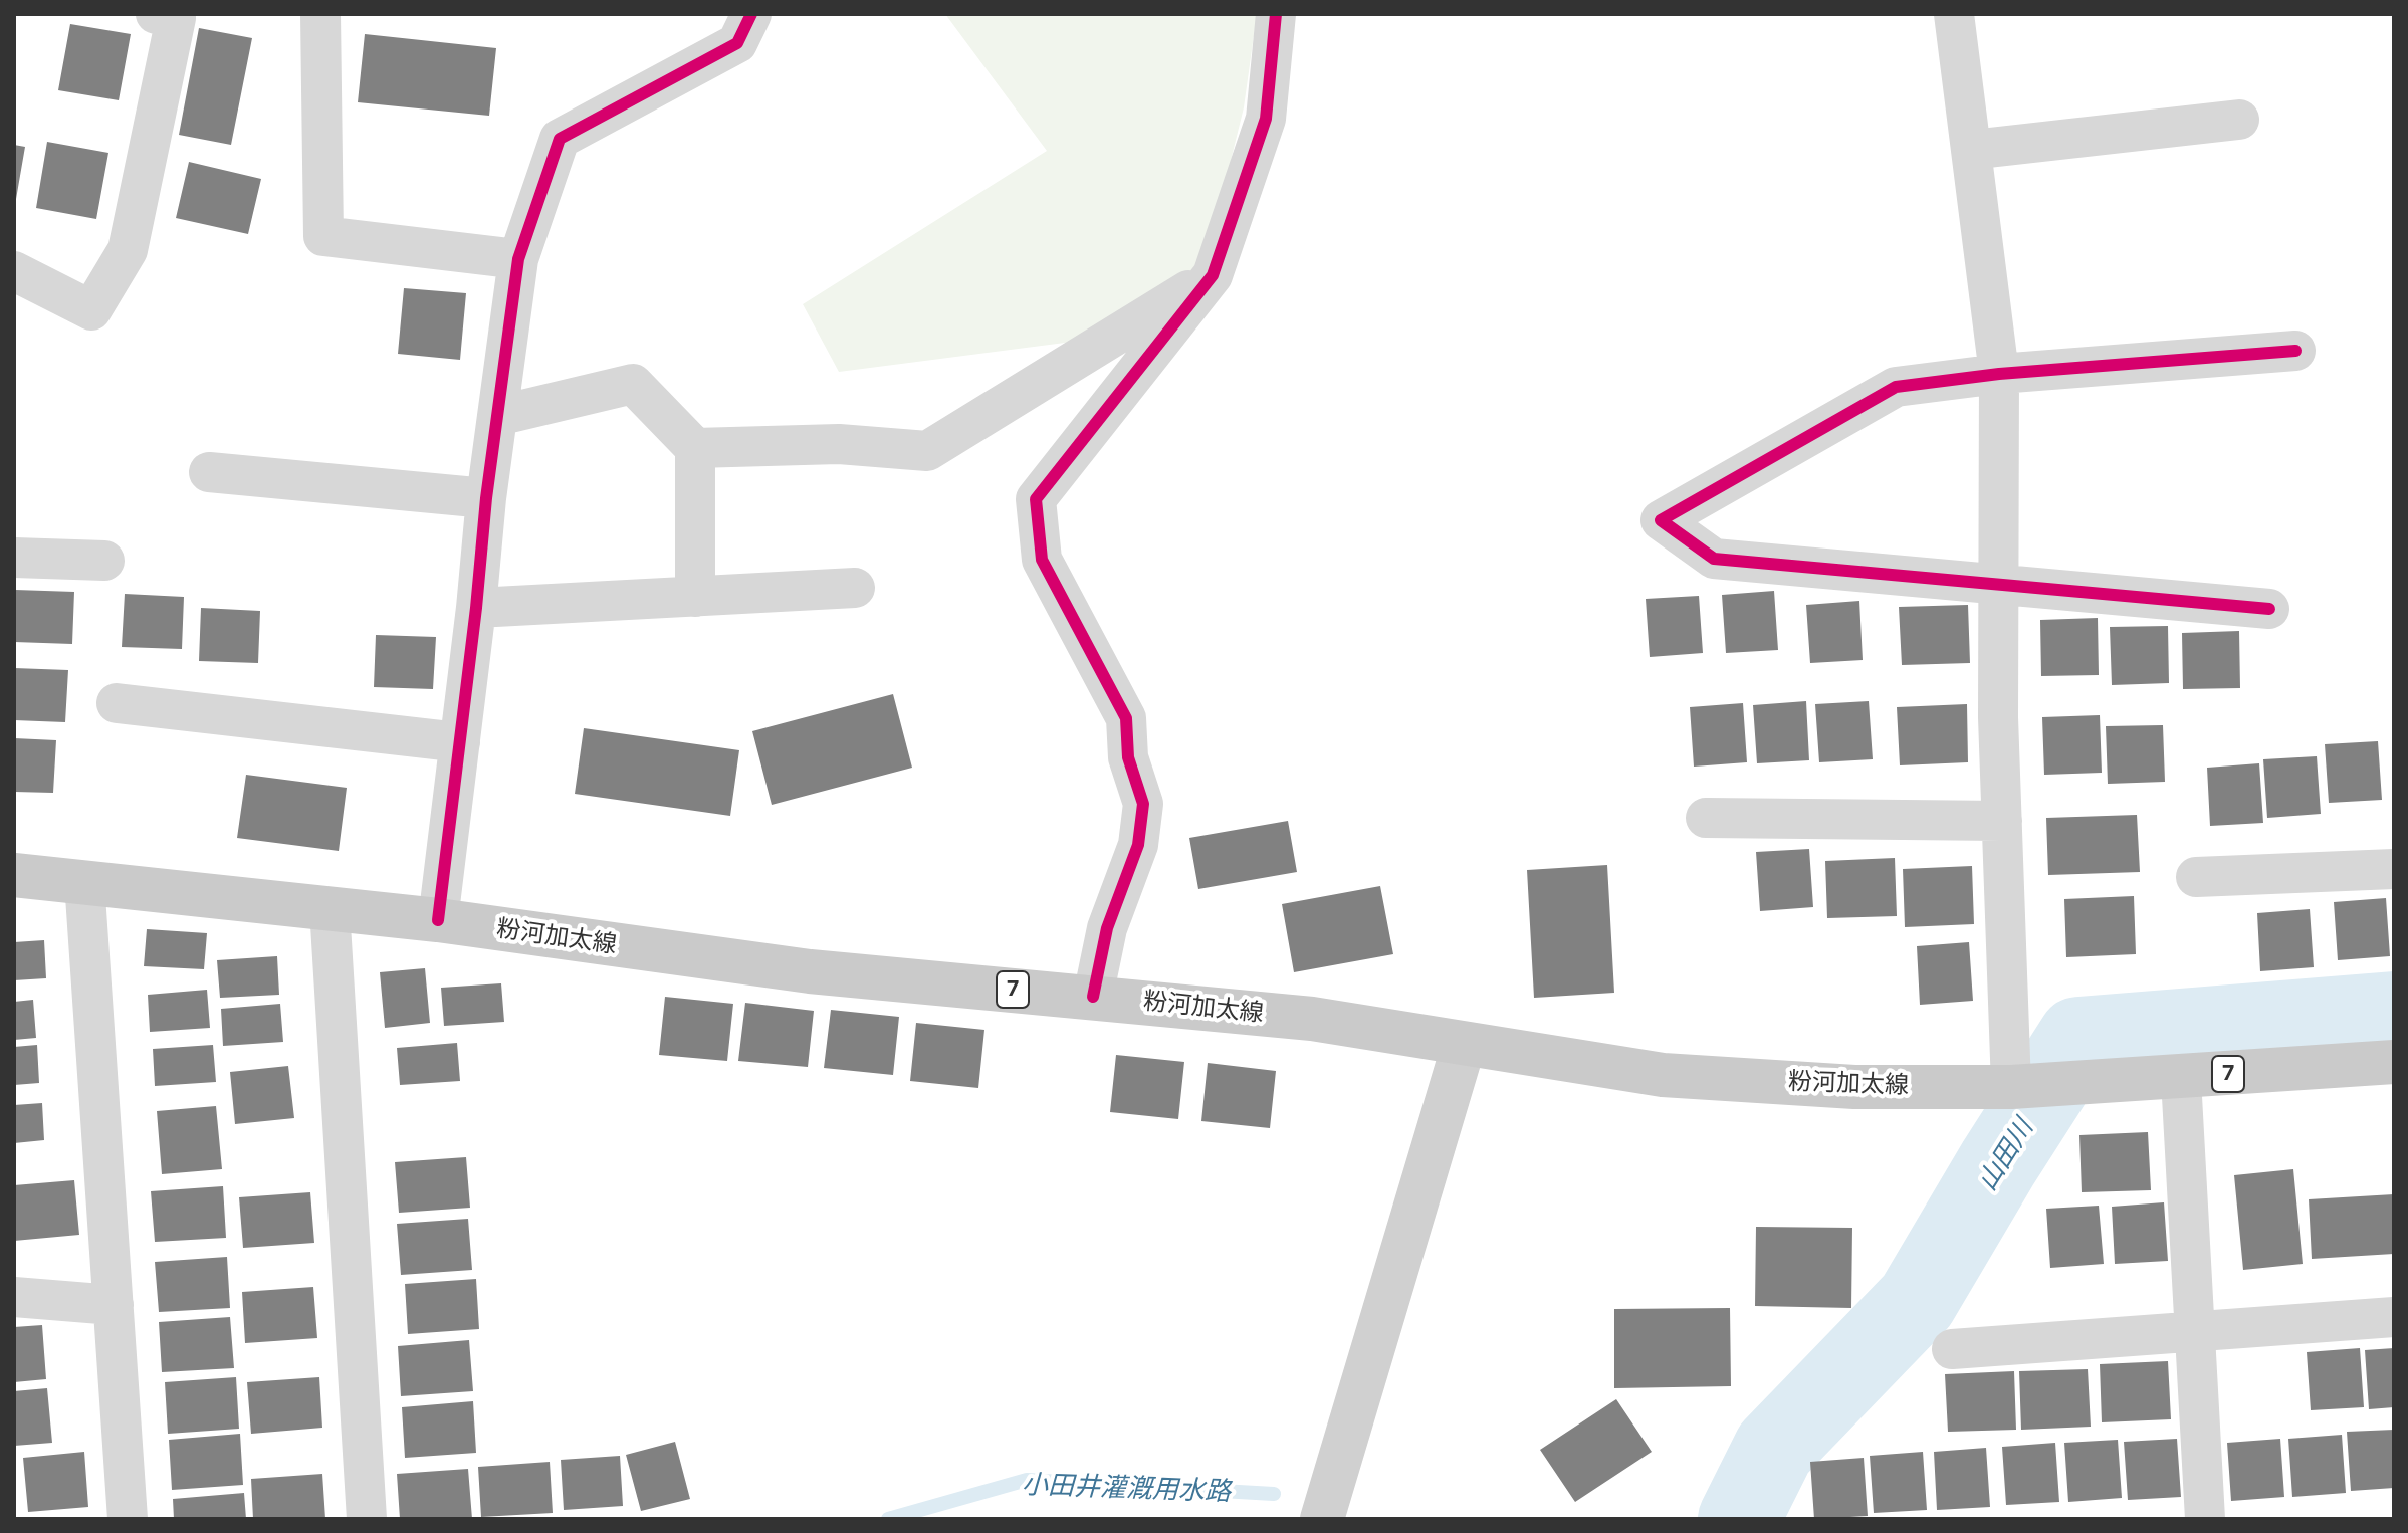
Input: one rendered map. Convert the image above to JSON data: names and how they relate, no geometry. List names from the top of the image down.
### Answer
{
  "streets": {
    "main road": ["粉河加太線", "7"]
  },
  "water": ["山田川", "小田井灌漑用水路"]
}
